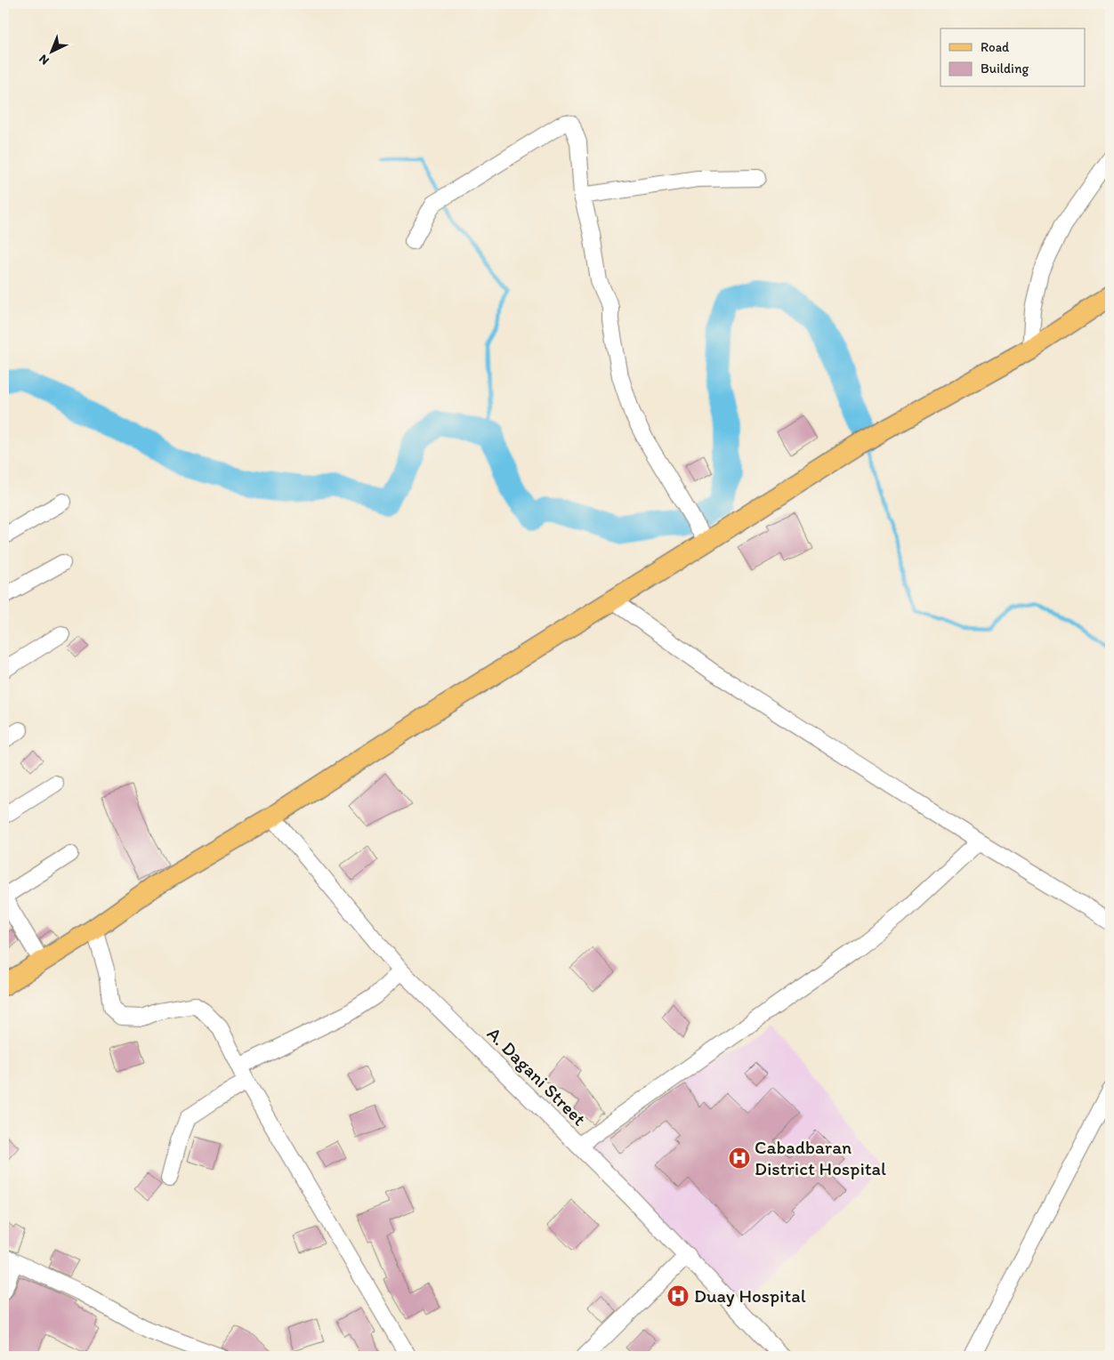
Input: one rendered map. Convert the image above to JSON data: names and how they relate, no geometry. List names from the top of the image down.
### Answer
{
  "streets": {
    "street": ["A. Dagani Street"]
  },
  "places": {
    "hospital": ["Cabadbaran District Hospital", "Duay Hospital"]
  },
  "legend": ["Road", "Building"],
  "north": "bottom left"
}
